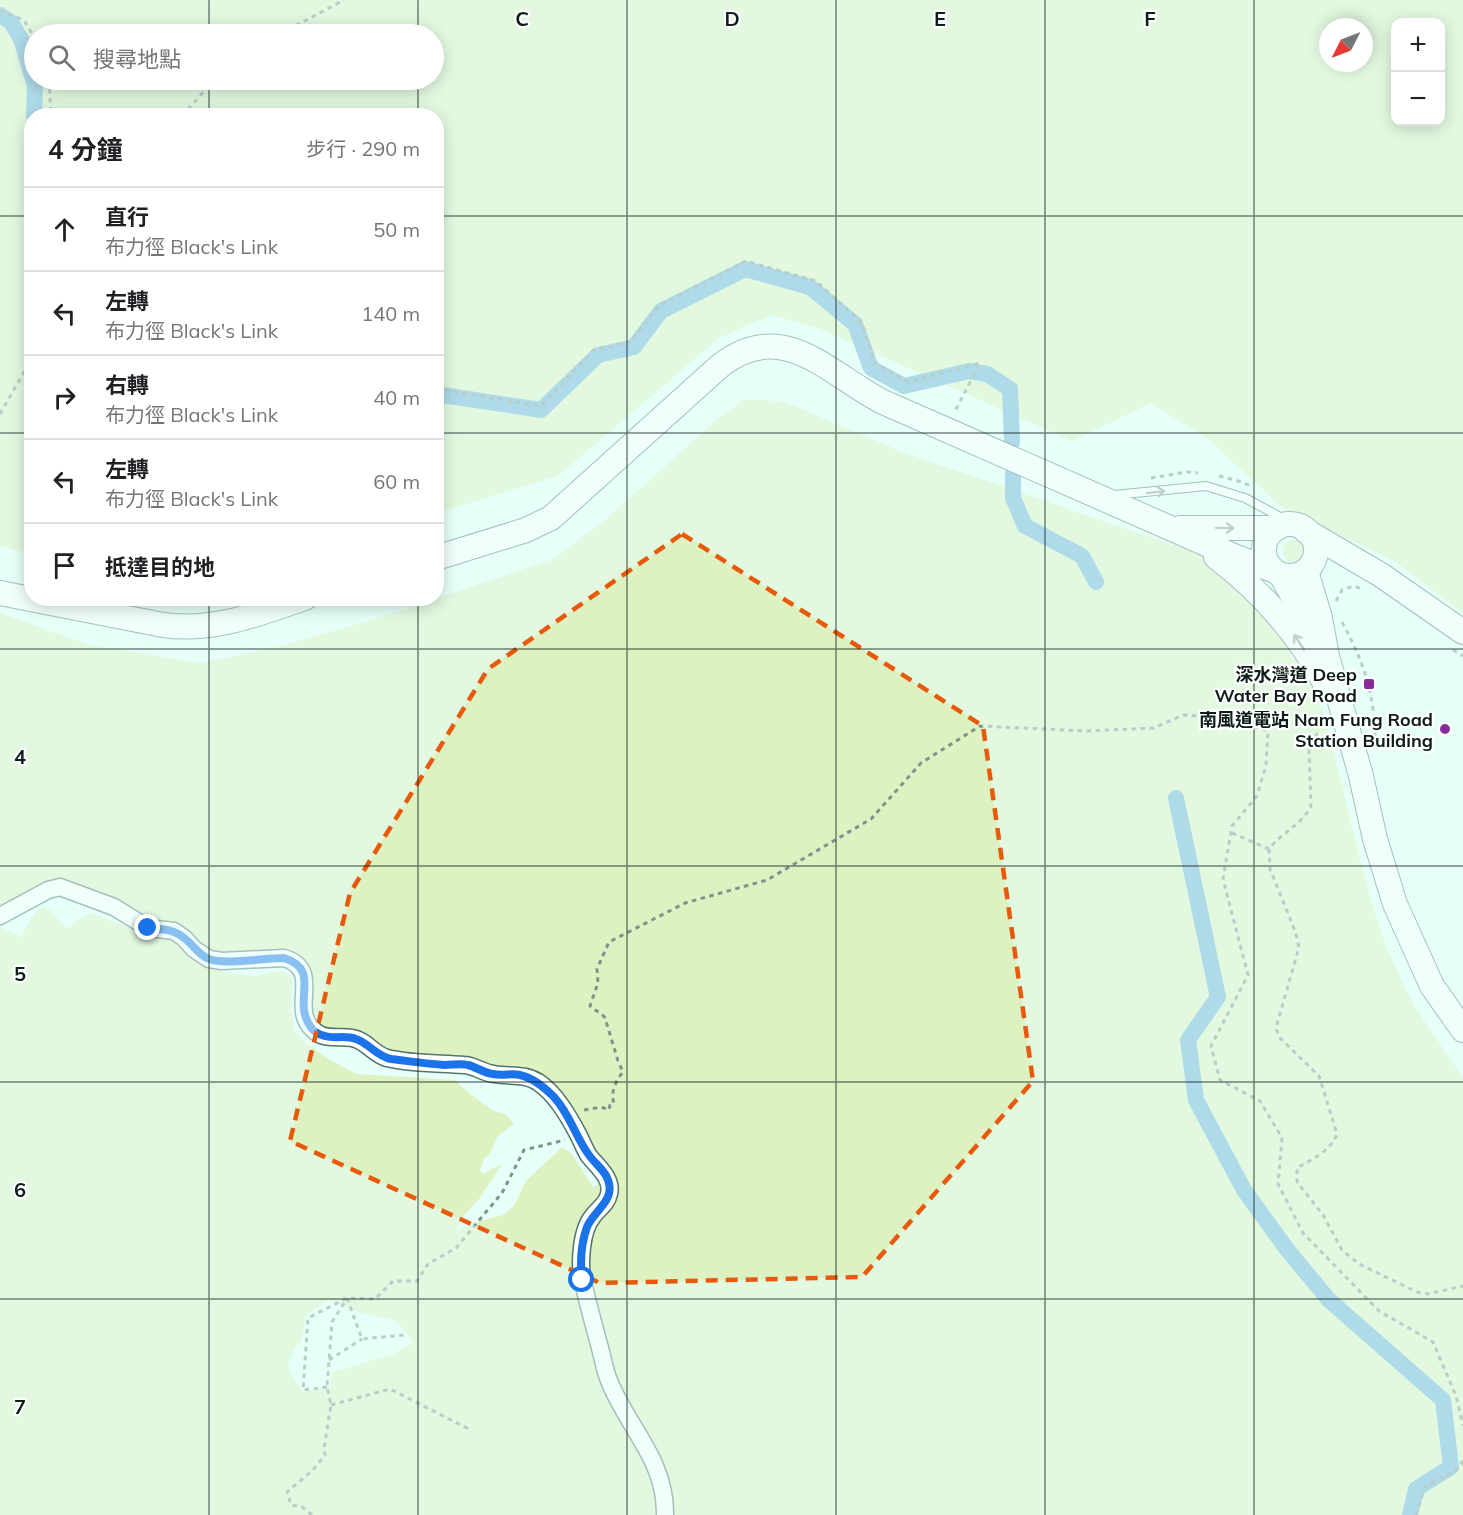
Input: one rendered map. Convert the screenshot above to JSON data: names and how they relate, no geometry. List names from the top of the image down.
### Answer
{
  "places": {
    "transit": ["深水灣道 Deep Water Bay Road"],
    "other": ["南風道電站 Nam Fung Road Station Building"]
  },
  "north": "bottom left",
  "page": {
    "map_buttons": ["+", "−"],
    "search": "搜尋地點",
    "heading": ["4 分鐘", "步行 · 290 m"],
    "list": [
      ["直行", "布力徑 Black's Link", "50 m"],
      ["左轉", "布力徑 Black's Link", "140 m"],
      ["右轉", "布力徑 Black's Link", "40 m"],
      ["左轉", "布力徑 Black's Link", "60 m"],
      "抵達目的地"
    ]
  },
  "grid": {
    "columns": [
      "C",
      "D",
      "E",
      "F"
    ],
    "rows": [
      "4",
      "5",
      "6",
      "7"
    ]
  }
}
